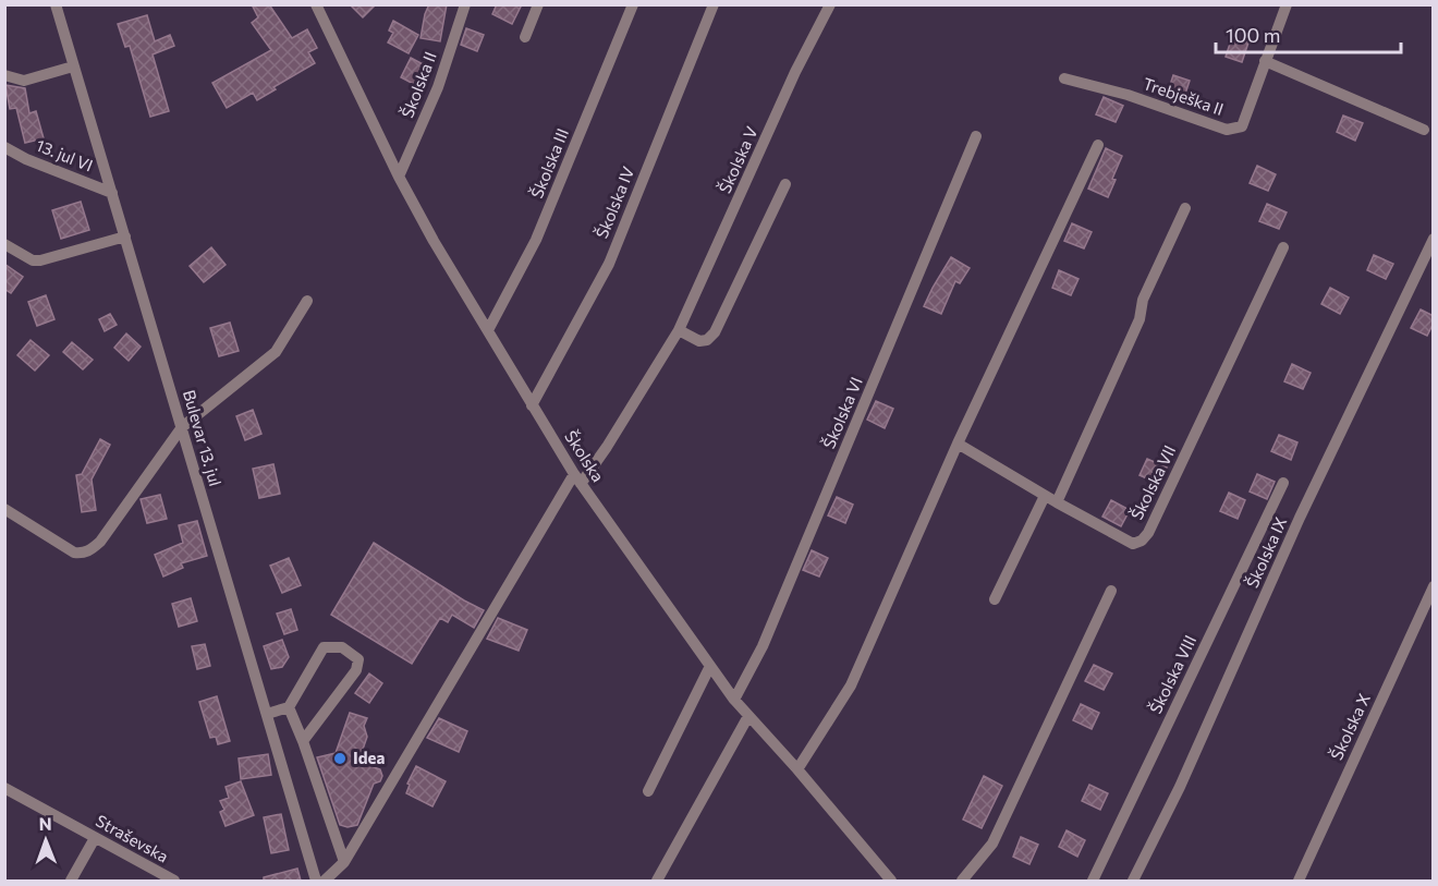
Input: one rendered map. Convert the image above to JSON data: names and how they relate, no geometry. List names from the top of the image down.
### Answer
{
  "streets": {
    "street": [
      "Školska II",
      "Trebješka II",
      "13. jul VI",
      "Školska V",
      "Školska III",
      "Školska IV",
      "Školska VI",
      "Bulevar 13. jul",
      "Školska",
      "Školska VII",
      "Školska IX",
      "Školska VIII",
      "Školska X",
      "Straševska"
    ]
  },
  "crossings": [
    ["Školska II", "Školska"],
    ["13. jul VI", "Bulevar 13. jul"],
    ["Školska V", "Školska"],
    ["Školska III", "Školska"],
    ["Školska IV", "Školska"],
    ["Školska VI", "Školska"]
  ],
  "places": ["Idea"],
  "scale_bar": "100 m",
  "north": "top"
}
